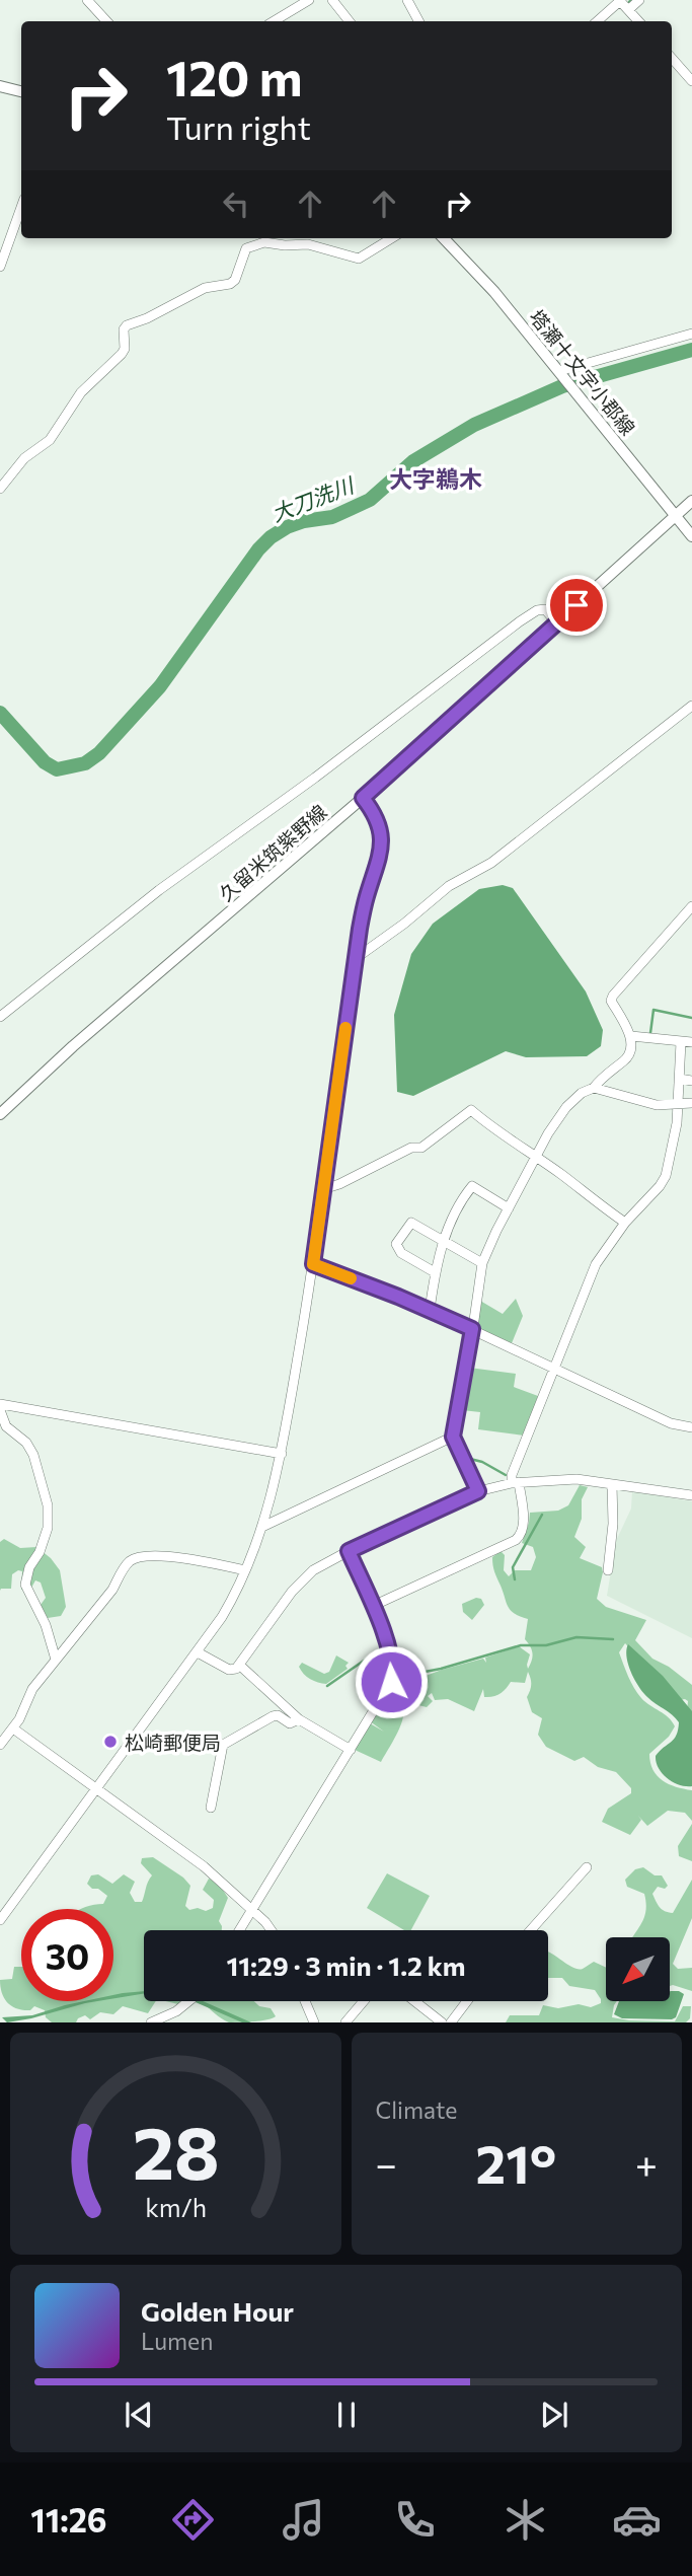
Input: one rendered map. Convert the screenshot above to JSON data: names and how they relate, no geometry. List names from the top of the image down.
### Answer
{
  "streets": {
    "main road": ["塔瀬十文字小郡線", "久留米筑紫野線"]
  },
  "crossings": [
    ["塔瀬十文字小郡線", "久留米筑紫野線"]
  ],
  "districts": ["大字鵜木"],
  "water": ["大刀洗川"],
  "places": ["松崎郵便局"],
  "north": "bottom left",
  "page": {
    "turn": ["120 m", "Turn right"],
    "limit": "30",
    "trip": "11:29 · 3 min · 1.2 km",
    "tile": "Climate",
    "heat": ["−", "21°", "+"],
    "song": ["Golden Hour", "Lumen"],
    "tabs": "11:26",
    "gauge": ["28", "km/h"]
  }
}
